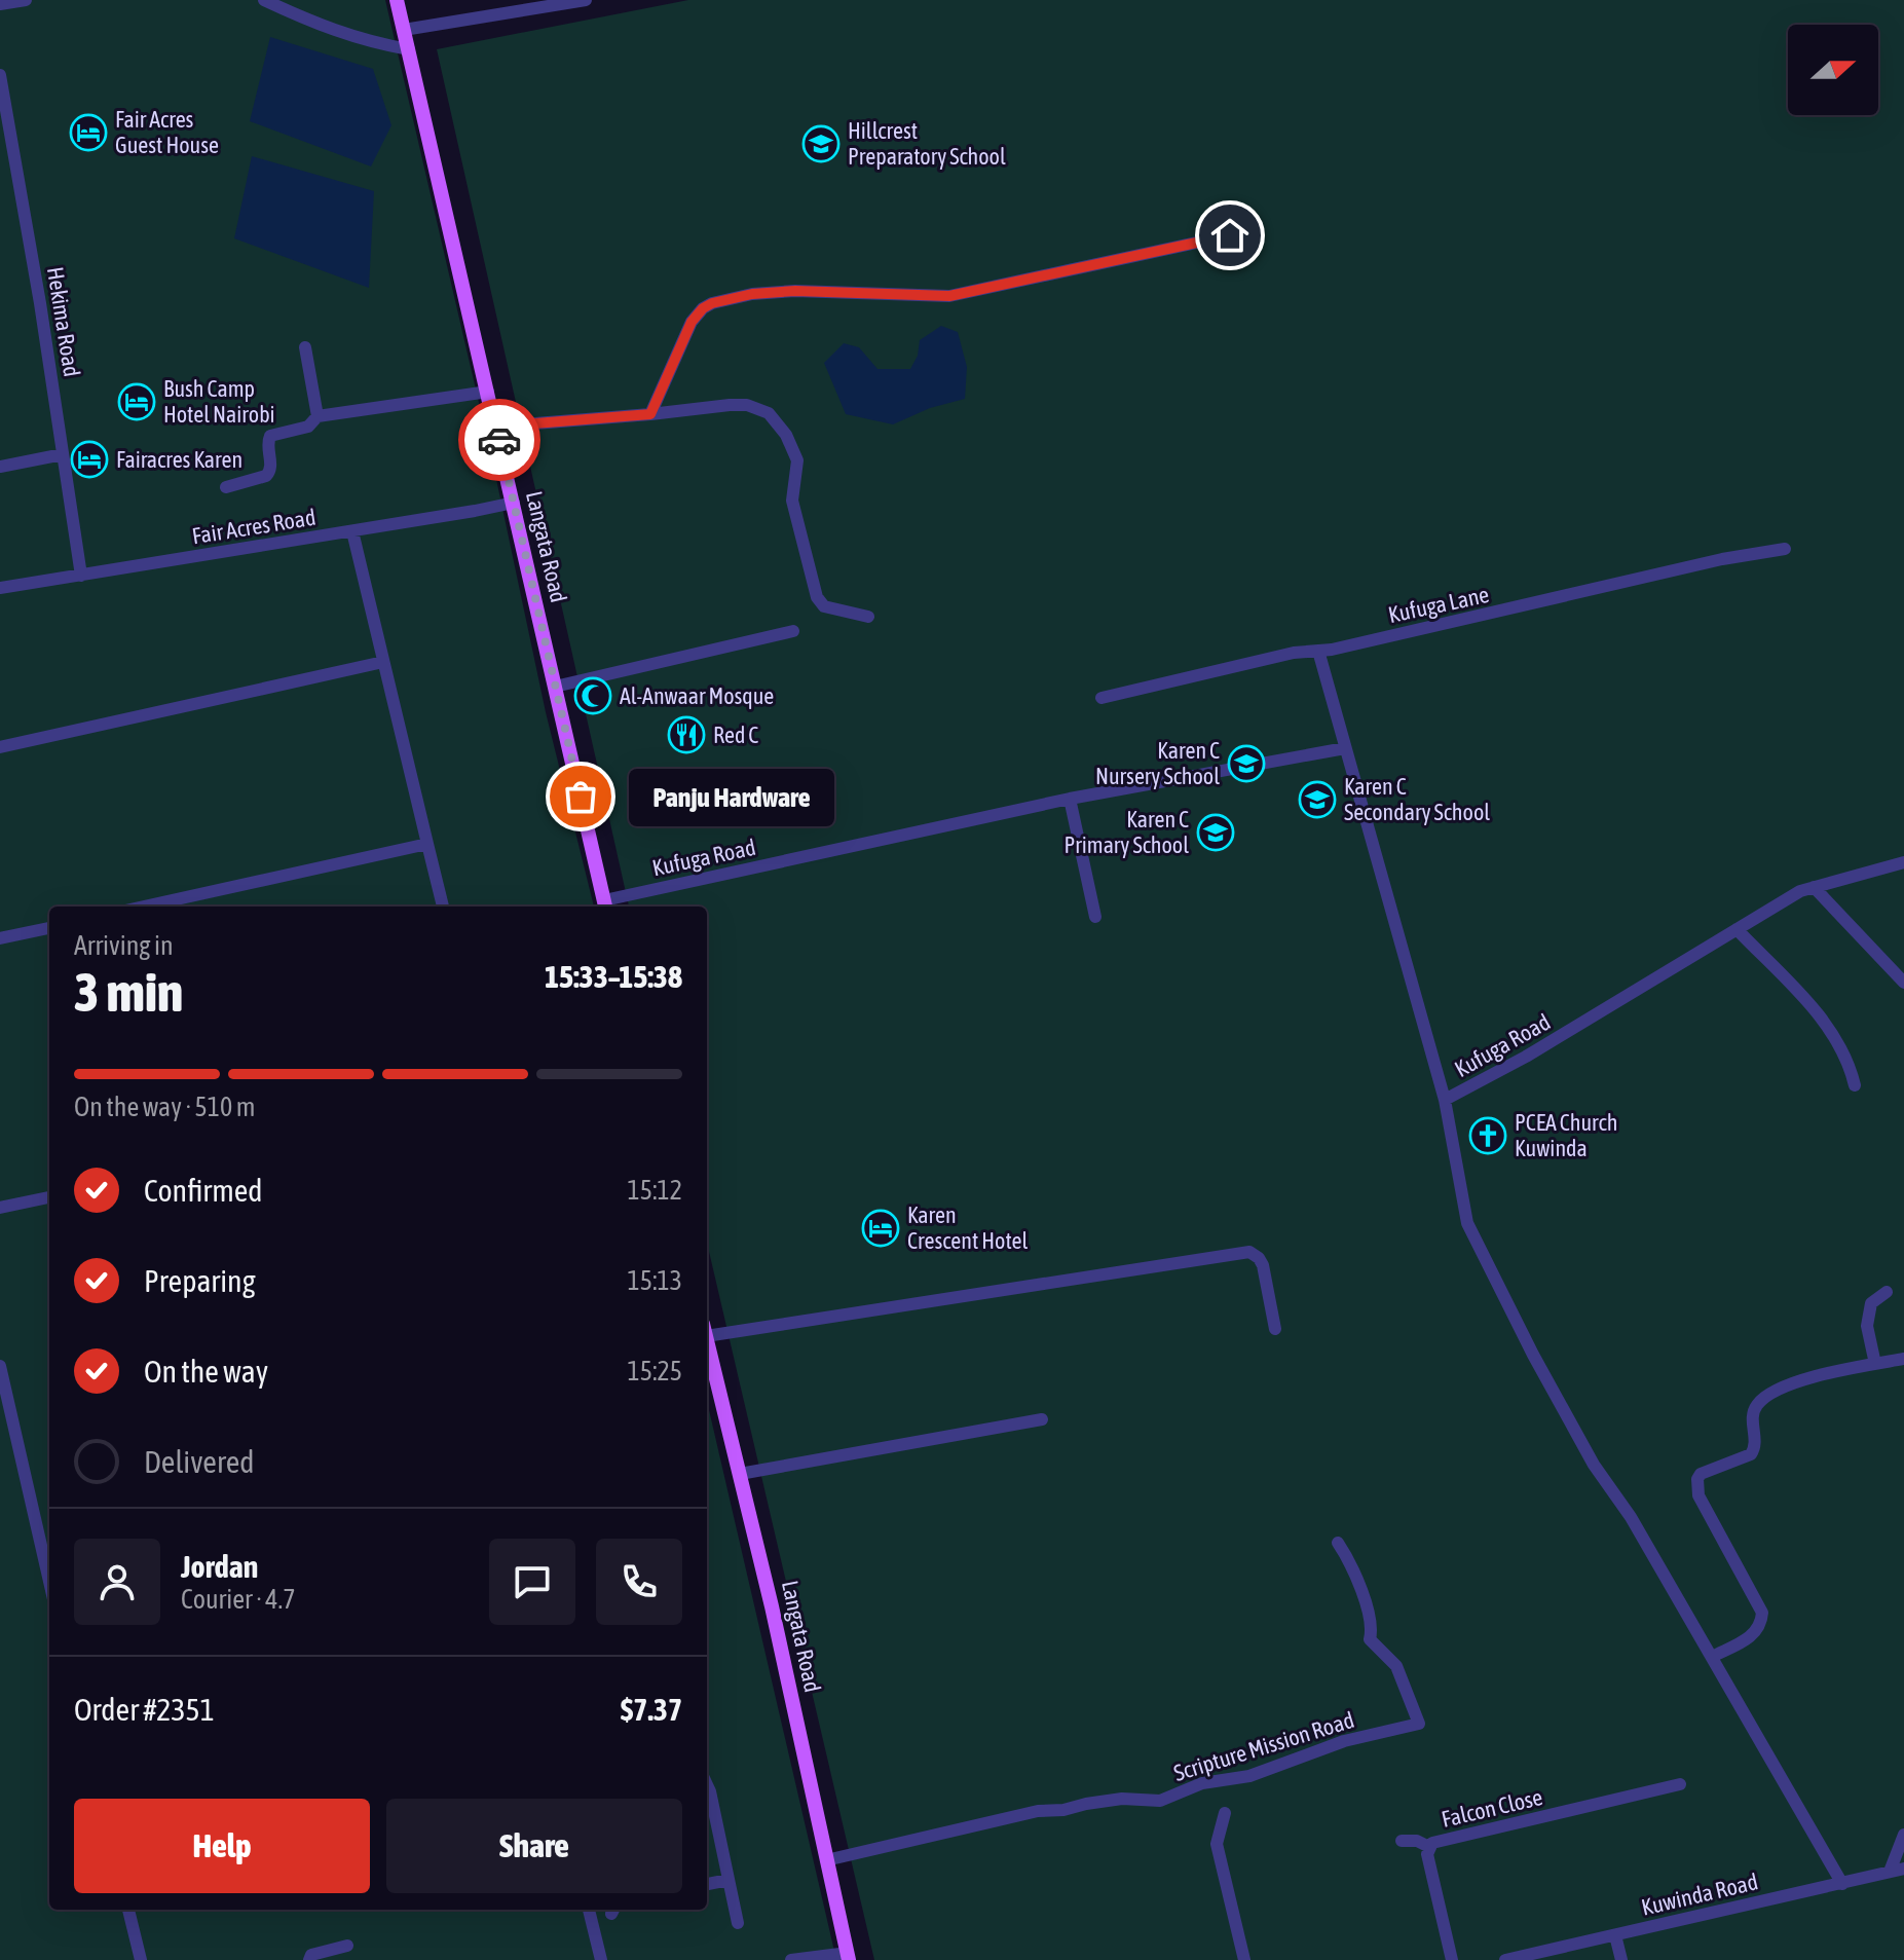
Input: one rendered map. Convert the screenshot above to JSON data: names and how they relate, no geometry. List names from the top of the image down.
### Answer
{
  "streets": {
    "main road": ["Langata Road"],
    "street": [
      "Hekima Road",
      "Fair Acres Road",
      "Kufuga Lane",
      "Kufuga Road",
      "Scripture Mission Road",
      "Falcon Close",
      "Kuwinda Road"
    ]
  },
  "crossings": [
    ["Hekima Road", "Fair Acres Road"],
    ["Fair Acres Road", "Langata Road"],
    ["Langata Road", "Kufuga Road"],
    ["Langata Road", "Scripture Mission Road"],
    ["Kufuga Lane", "Kufuga Road"]
  ],
  "places": {
    "hotel": [
      "Fair Acres Guest House",
      "Bush Camp Hotel Nairobi",
      "Fairacres Karen",
      "Karen Crescent Hotel"
    ],
    "school or university": [
      "Hillcrest Preparatory School",
      "Karen C Nursery School",
      "Karen C Secondary School",
      "Karen C Primary School"
    ],
    "mosque": ["Al-Anwaar Mosque"],
    "restaurant": ["Red C"],
    "other": ["Panju Hardware"],
    "church": ["PCEA Church Kuwinda"]
  },
  "north": "right",
  "page": {
    "bubble": "Panju Hardware",
    "heading": ["3 min", "Arriving in", "15:33–15:38"],
    "panel": [
      "Jordan",
      "Courier · 4.7",
      "Order #2351",
      "$7.37"
    ],
    "bar": "On the way · 510 m",
    "list": [
      ["Confirmed", "15:12"],
      ["Preparing", "15:13"],
      ["On the way", "15:25"],
      "Delivered"
    ],
    "buttons": ["Help", "Share"]
  }
}
